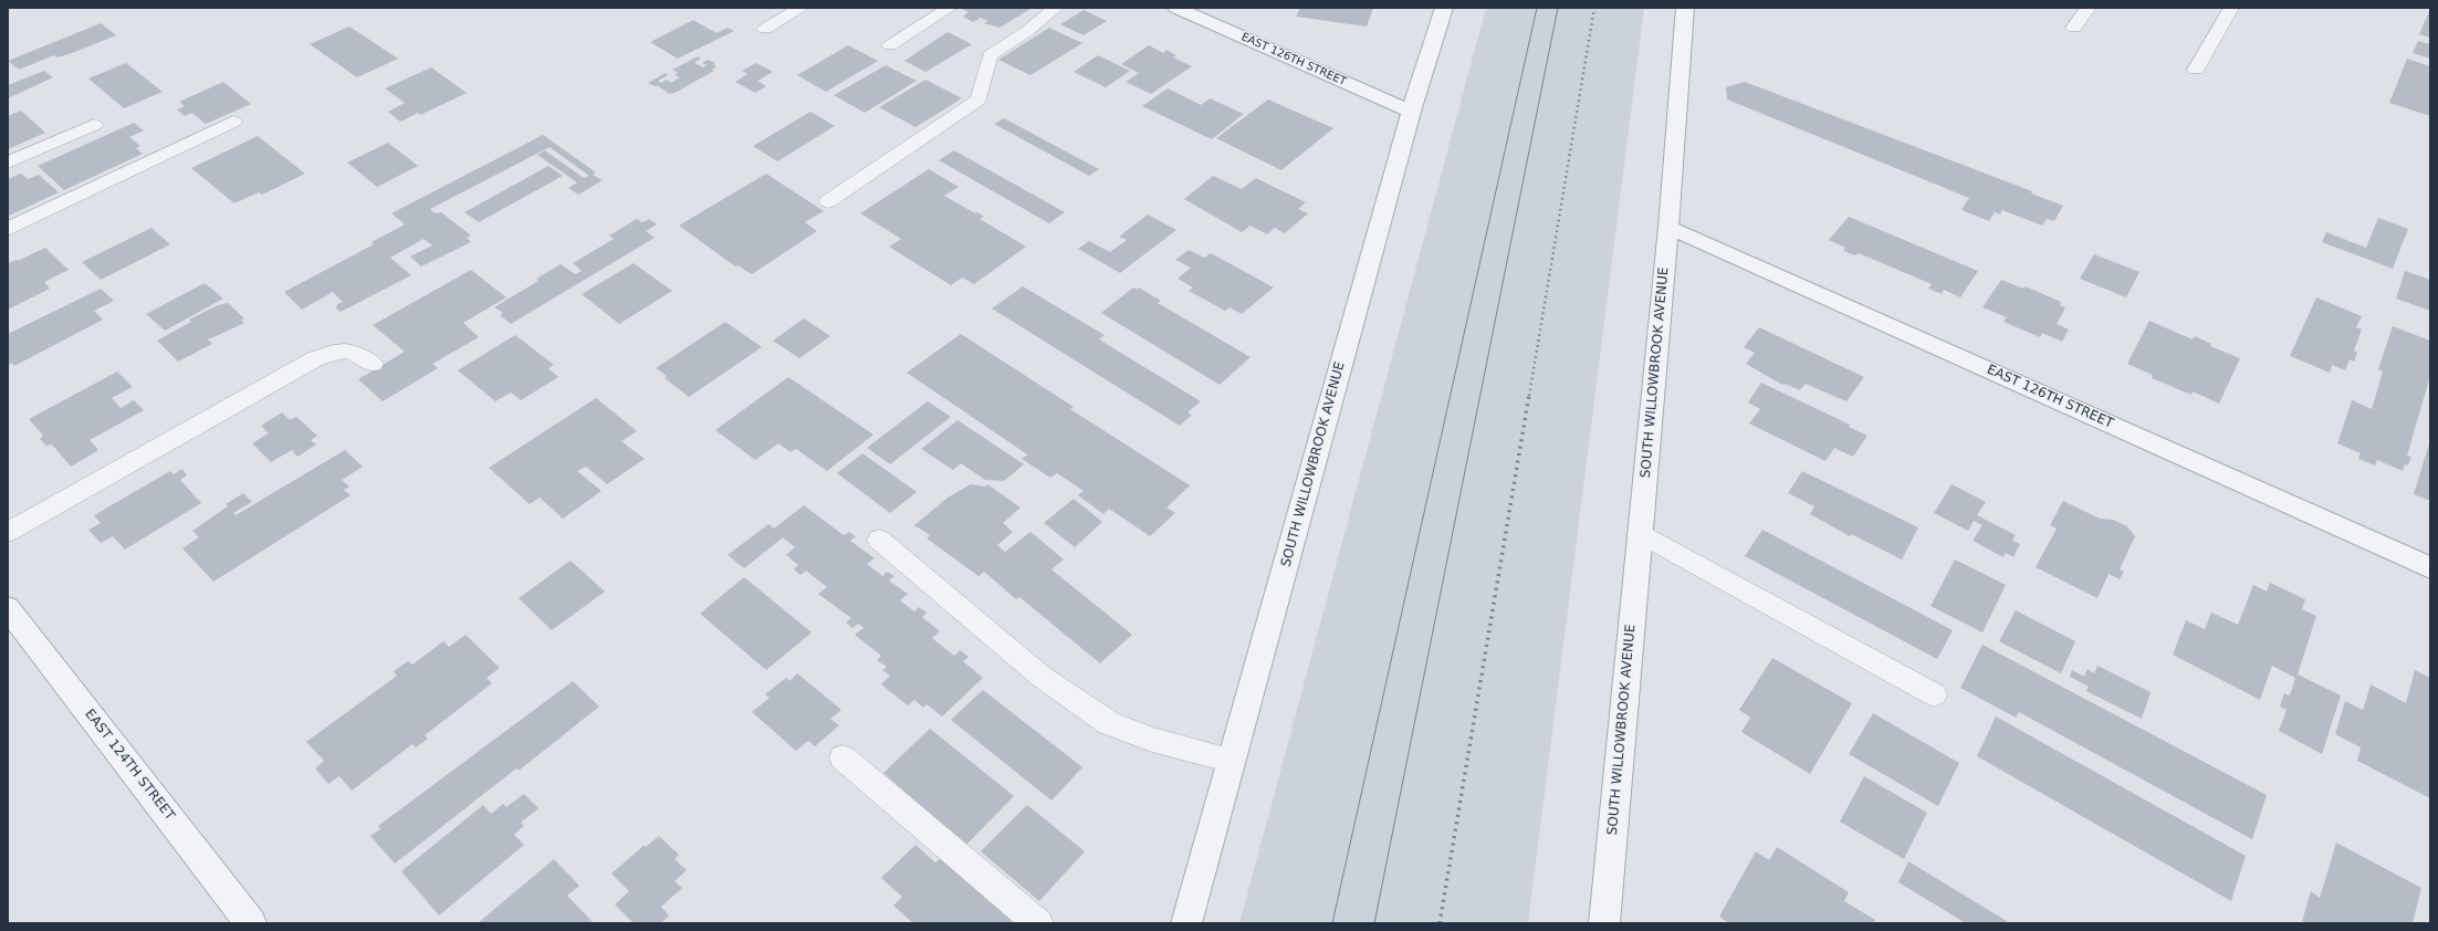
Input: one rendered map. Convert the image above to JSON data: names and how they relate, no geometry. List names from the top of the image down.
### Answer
{
  "streets": {
    "street": ["EAST 126TH STREET", "SOUTH WILLOWBROOK AVENUE", "EAST 124TH STREET"]
  },
  "crossings": [
    ["EAST 126TH STREET", "SOUTH WILLOWBROOK AVENUE"]
  ]
}
